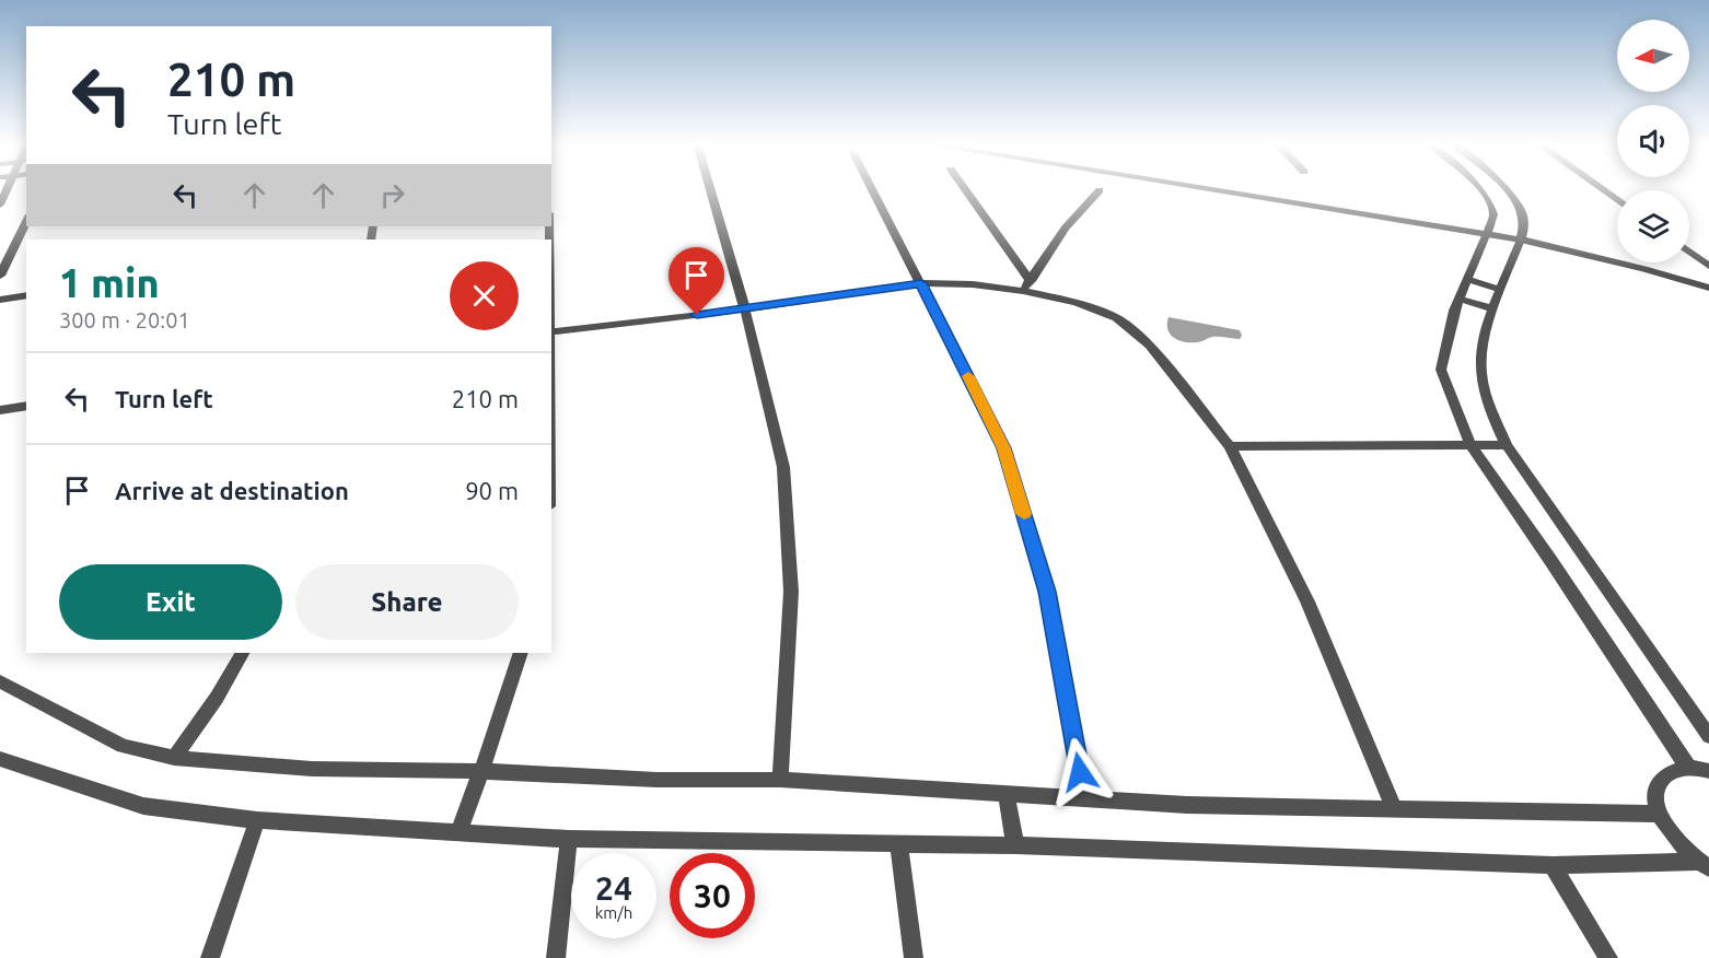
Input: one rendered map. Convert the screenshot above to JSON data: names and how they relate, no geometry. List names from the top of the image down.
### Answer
{
  "north": "left",
  "page": {
    "turn": ["210 m", "Turn left"],
    "heading": ["1 min", "300 m · 20:01"],
    "list": [
      {
        "name": "Turn left",
        "value": "210 m"
      },
      {
        "name": "Arrive at destination",
        "value": "90 m"
      }
    ],
    "buttons": ["Exit", "Share"],
    "speed": "24 km/h",
    "limit": "30"
  }
}
